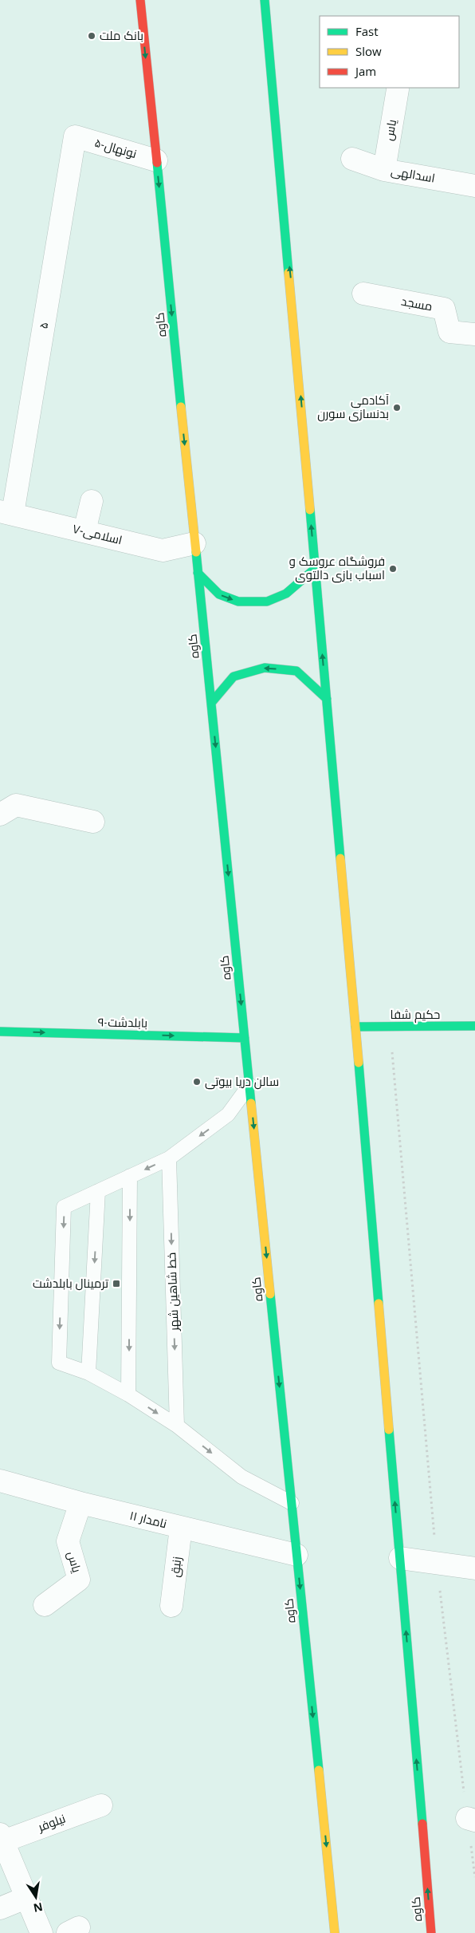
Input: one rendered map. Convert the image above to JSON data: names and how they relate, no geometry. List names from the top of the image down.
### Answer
{
  "streets": {
    "main road": ["کاوه", "حکیم شفا", "۹-بابلدشت"],
    "street": [
      "یاس",
      "۵-نونهال",
      "اسدالهی",
      "مسجد",
      "۵",
      "۷-اسلامی",
      "۱۱ نامدار",
      "زنبق",
      "نیلوفر"
    ],
    "lane": ["خط شاهین شهر"]
  },
  "crossings": [
    ["یاس", "اسدالهی"],
    ["یاس", "۱۱ نامدار"],
    ["۵-نونهال", "کاوه"],
    ["۵-نونهال", "۵"],
    ["کاوه", "۷-اسلامی"],
    ["کاوه", "حکیم شفا"],
    ["کاوه", "۹-بابلدشت"],
    ["کاوه", "۱۱ نامدار"],
    ["۵", "۷-اسلامی"],
    ["۱۱ نامدار", "زنبق"]
  ],
  "one_way": ["۹-بابلدشت"],
  "places": {
    "other": [
      "بانک ملت",
      "آکادمی بدنسازی سورن",
      "فروشگاه عروسک و اسباب بازی دالتوی",
      "سالن دریا بیوتی"
    ],
    "transit": ["ترمینال بابلدشت"]
  },
  "legend": ["Fast", "Slow", "Jam"],
  "north": "bottom"
}
